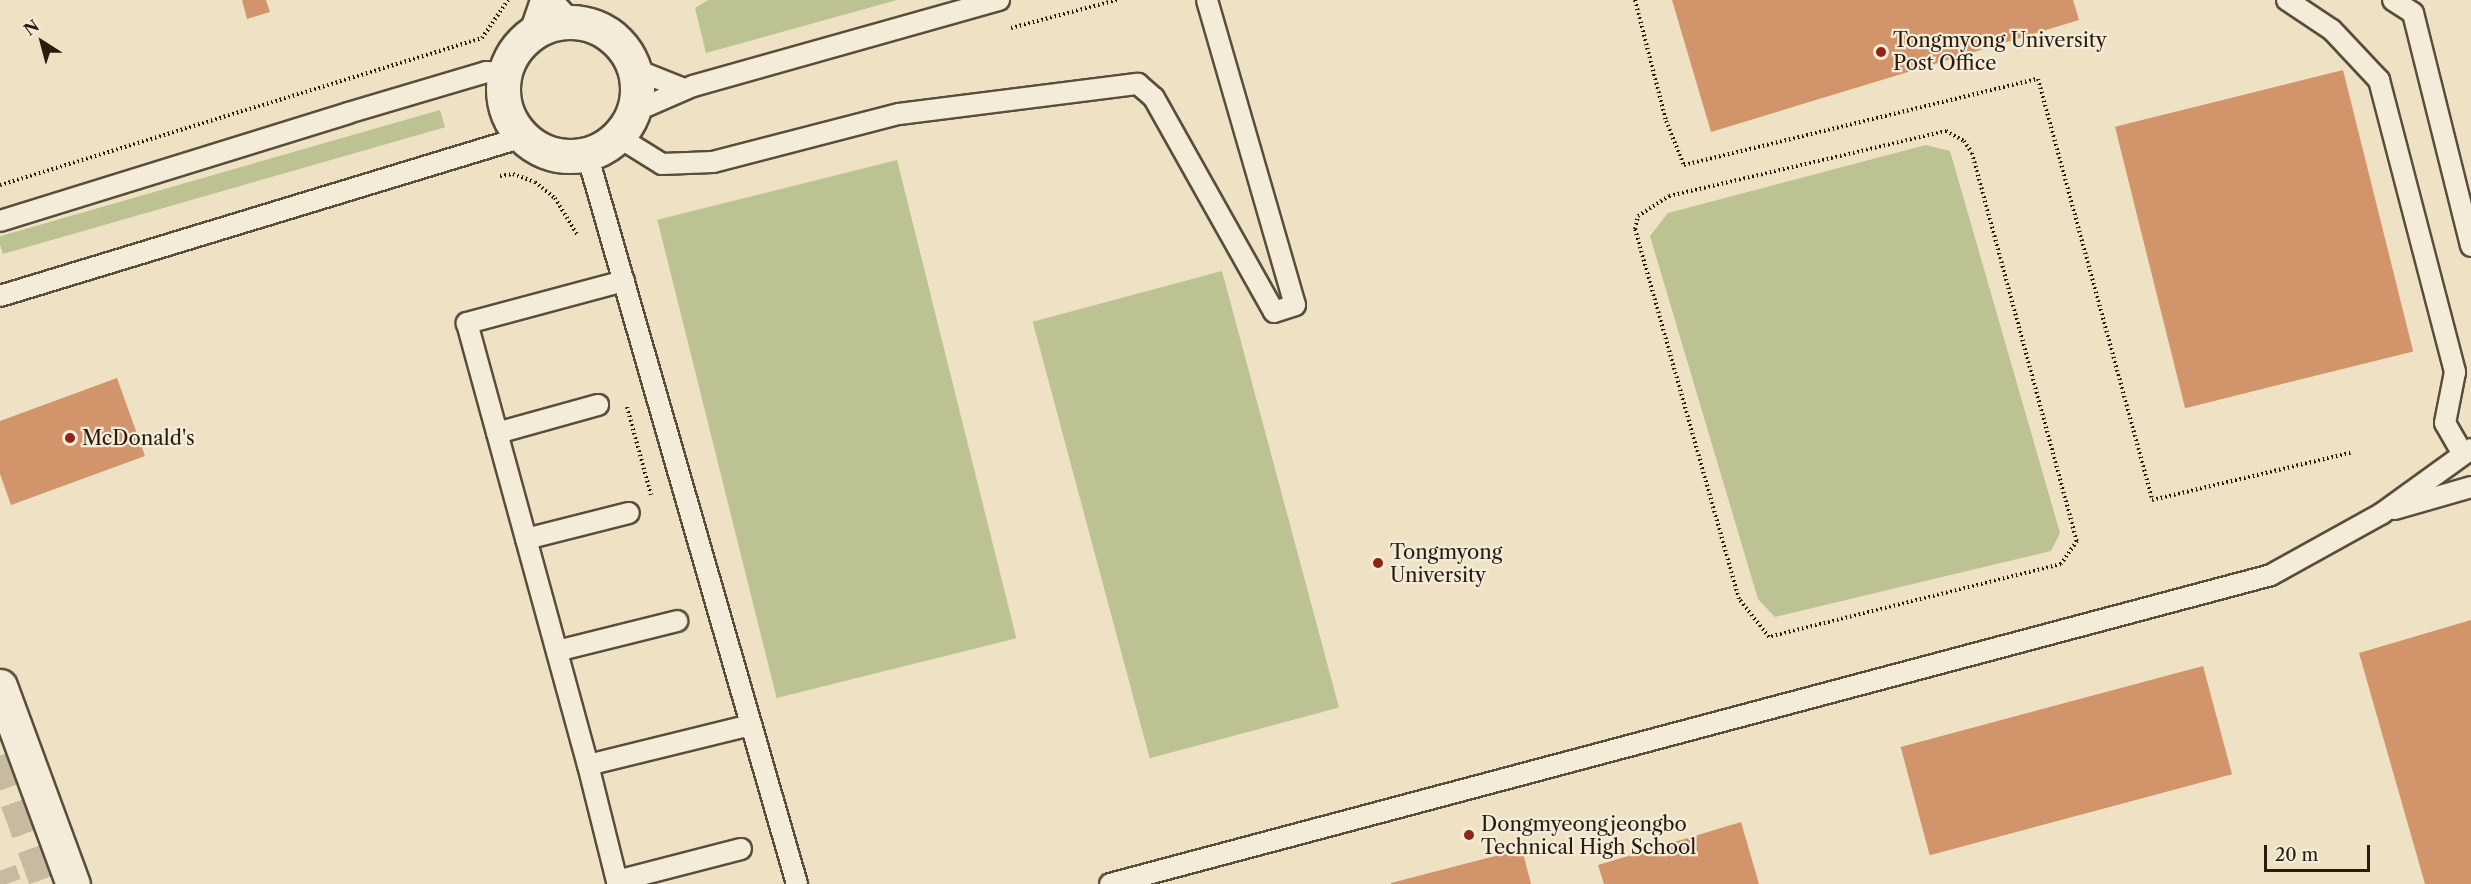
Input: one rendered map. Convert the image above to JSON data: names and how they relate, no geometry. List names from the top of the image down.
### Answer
{
  "places": [
    "Tongmyong University Post Office",
    "McDonald's",
    "Tongmyong University",
    "Dongmyeongjeongbo Technical High School"
  ],
  "scale_bar": "20 m",
  "north": "top left"
}
